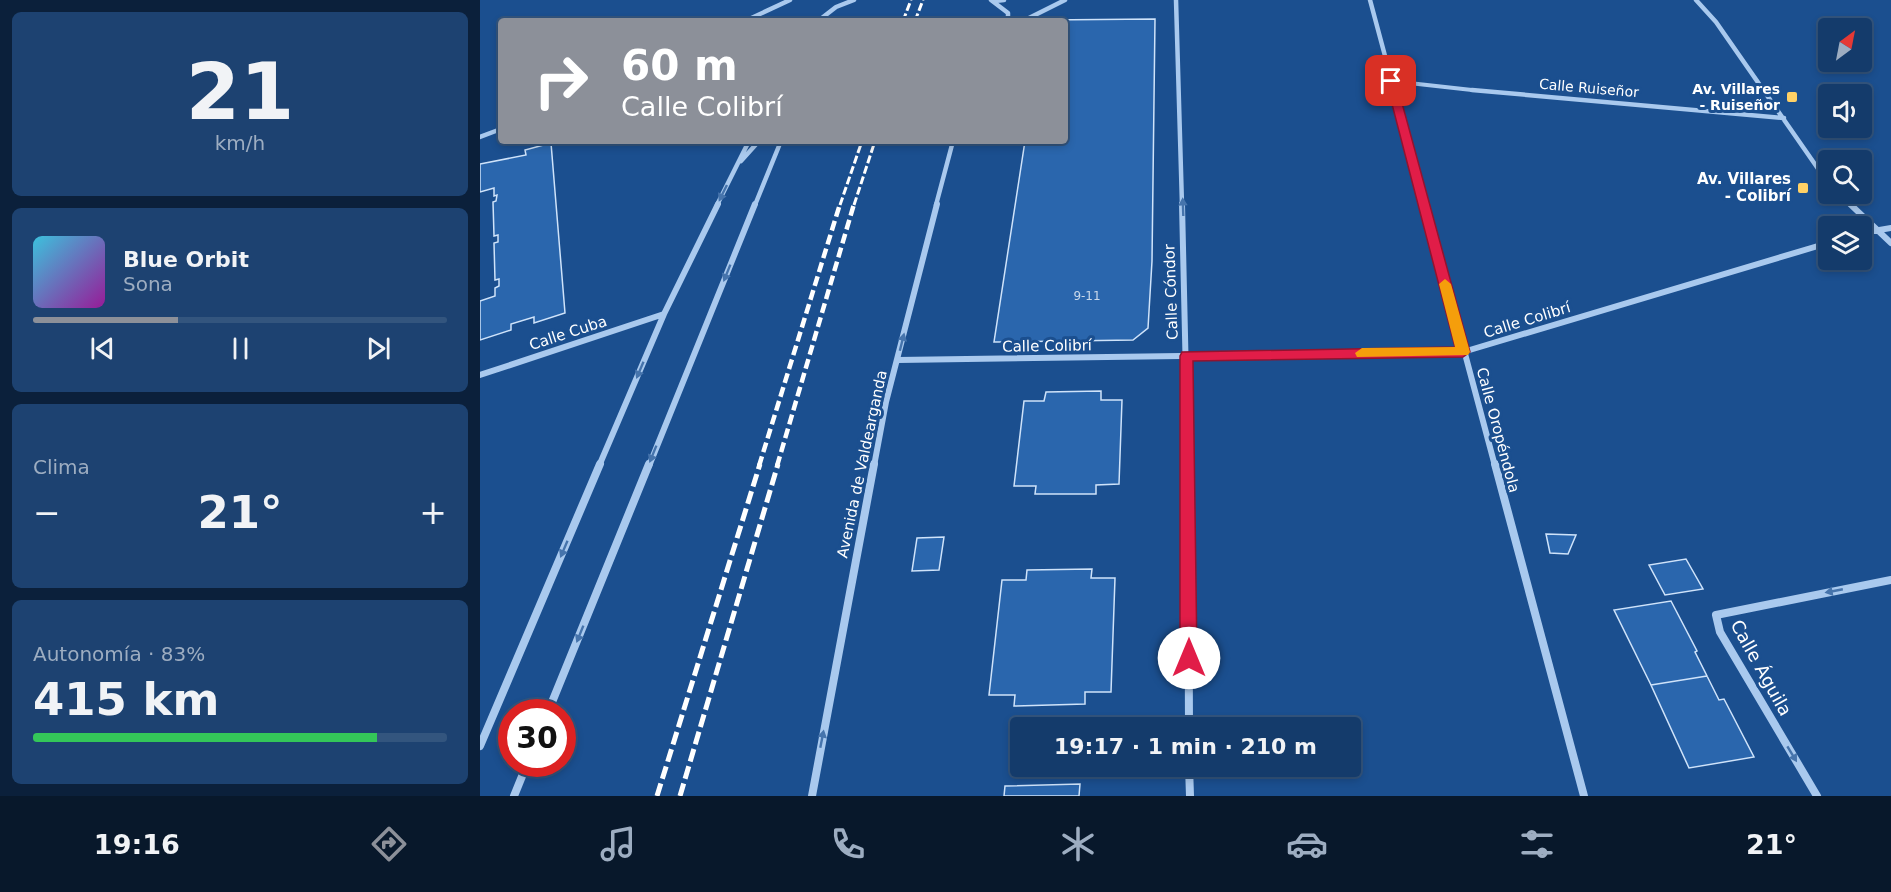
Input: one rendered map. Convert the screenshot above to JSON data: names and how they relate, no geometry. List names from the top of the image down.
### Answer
{
  "streets": {
    "street": [
      "Calle Ruiseñor",
      "Calle Cóndor",
      "Calle Colibrí",
      "Calle Cuba",
      "Calle Oropéndola",
      "Avenida de Valdearganda",
      "Calle Águila"
    ]
  },
  "crossings": [
    ["Calle Ruiseñor", "Calle Oropéndola"],
    ["Calle Cóndor", "Calle Colibrí"],
    ["Calle Colibrí", "Calle Oropéndola"],
    ["Calle Colibrí", "Avenida de Valdearganda"]
  ],
  "one_way": ["Calle Cóndor", "Avenida de Valdearganda"],
  "places": {
    "transit": ["Av. Villares - Ruiseñor", "Av. Villares - Colibrí"]
  },
  "house_numbers": ["9-11"],
  "north": "top right",
  "page": {
    "tile": [
      ["21", "km/h"],
      "Clima",
      ["Autonomía · 83%", "415 km"]
    ],
    "turn": ["60 m", "Calle Colibrí"],
    "song": ["Blue Orbit", "Sona"],
    "heat": ["−", "21°", "+"],
    "limit": "30",
    "trip": "19:17 · 1 min · 210 m",
    "tabs": ["19:16", "21°"]
  }
}
